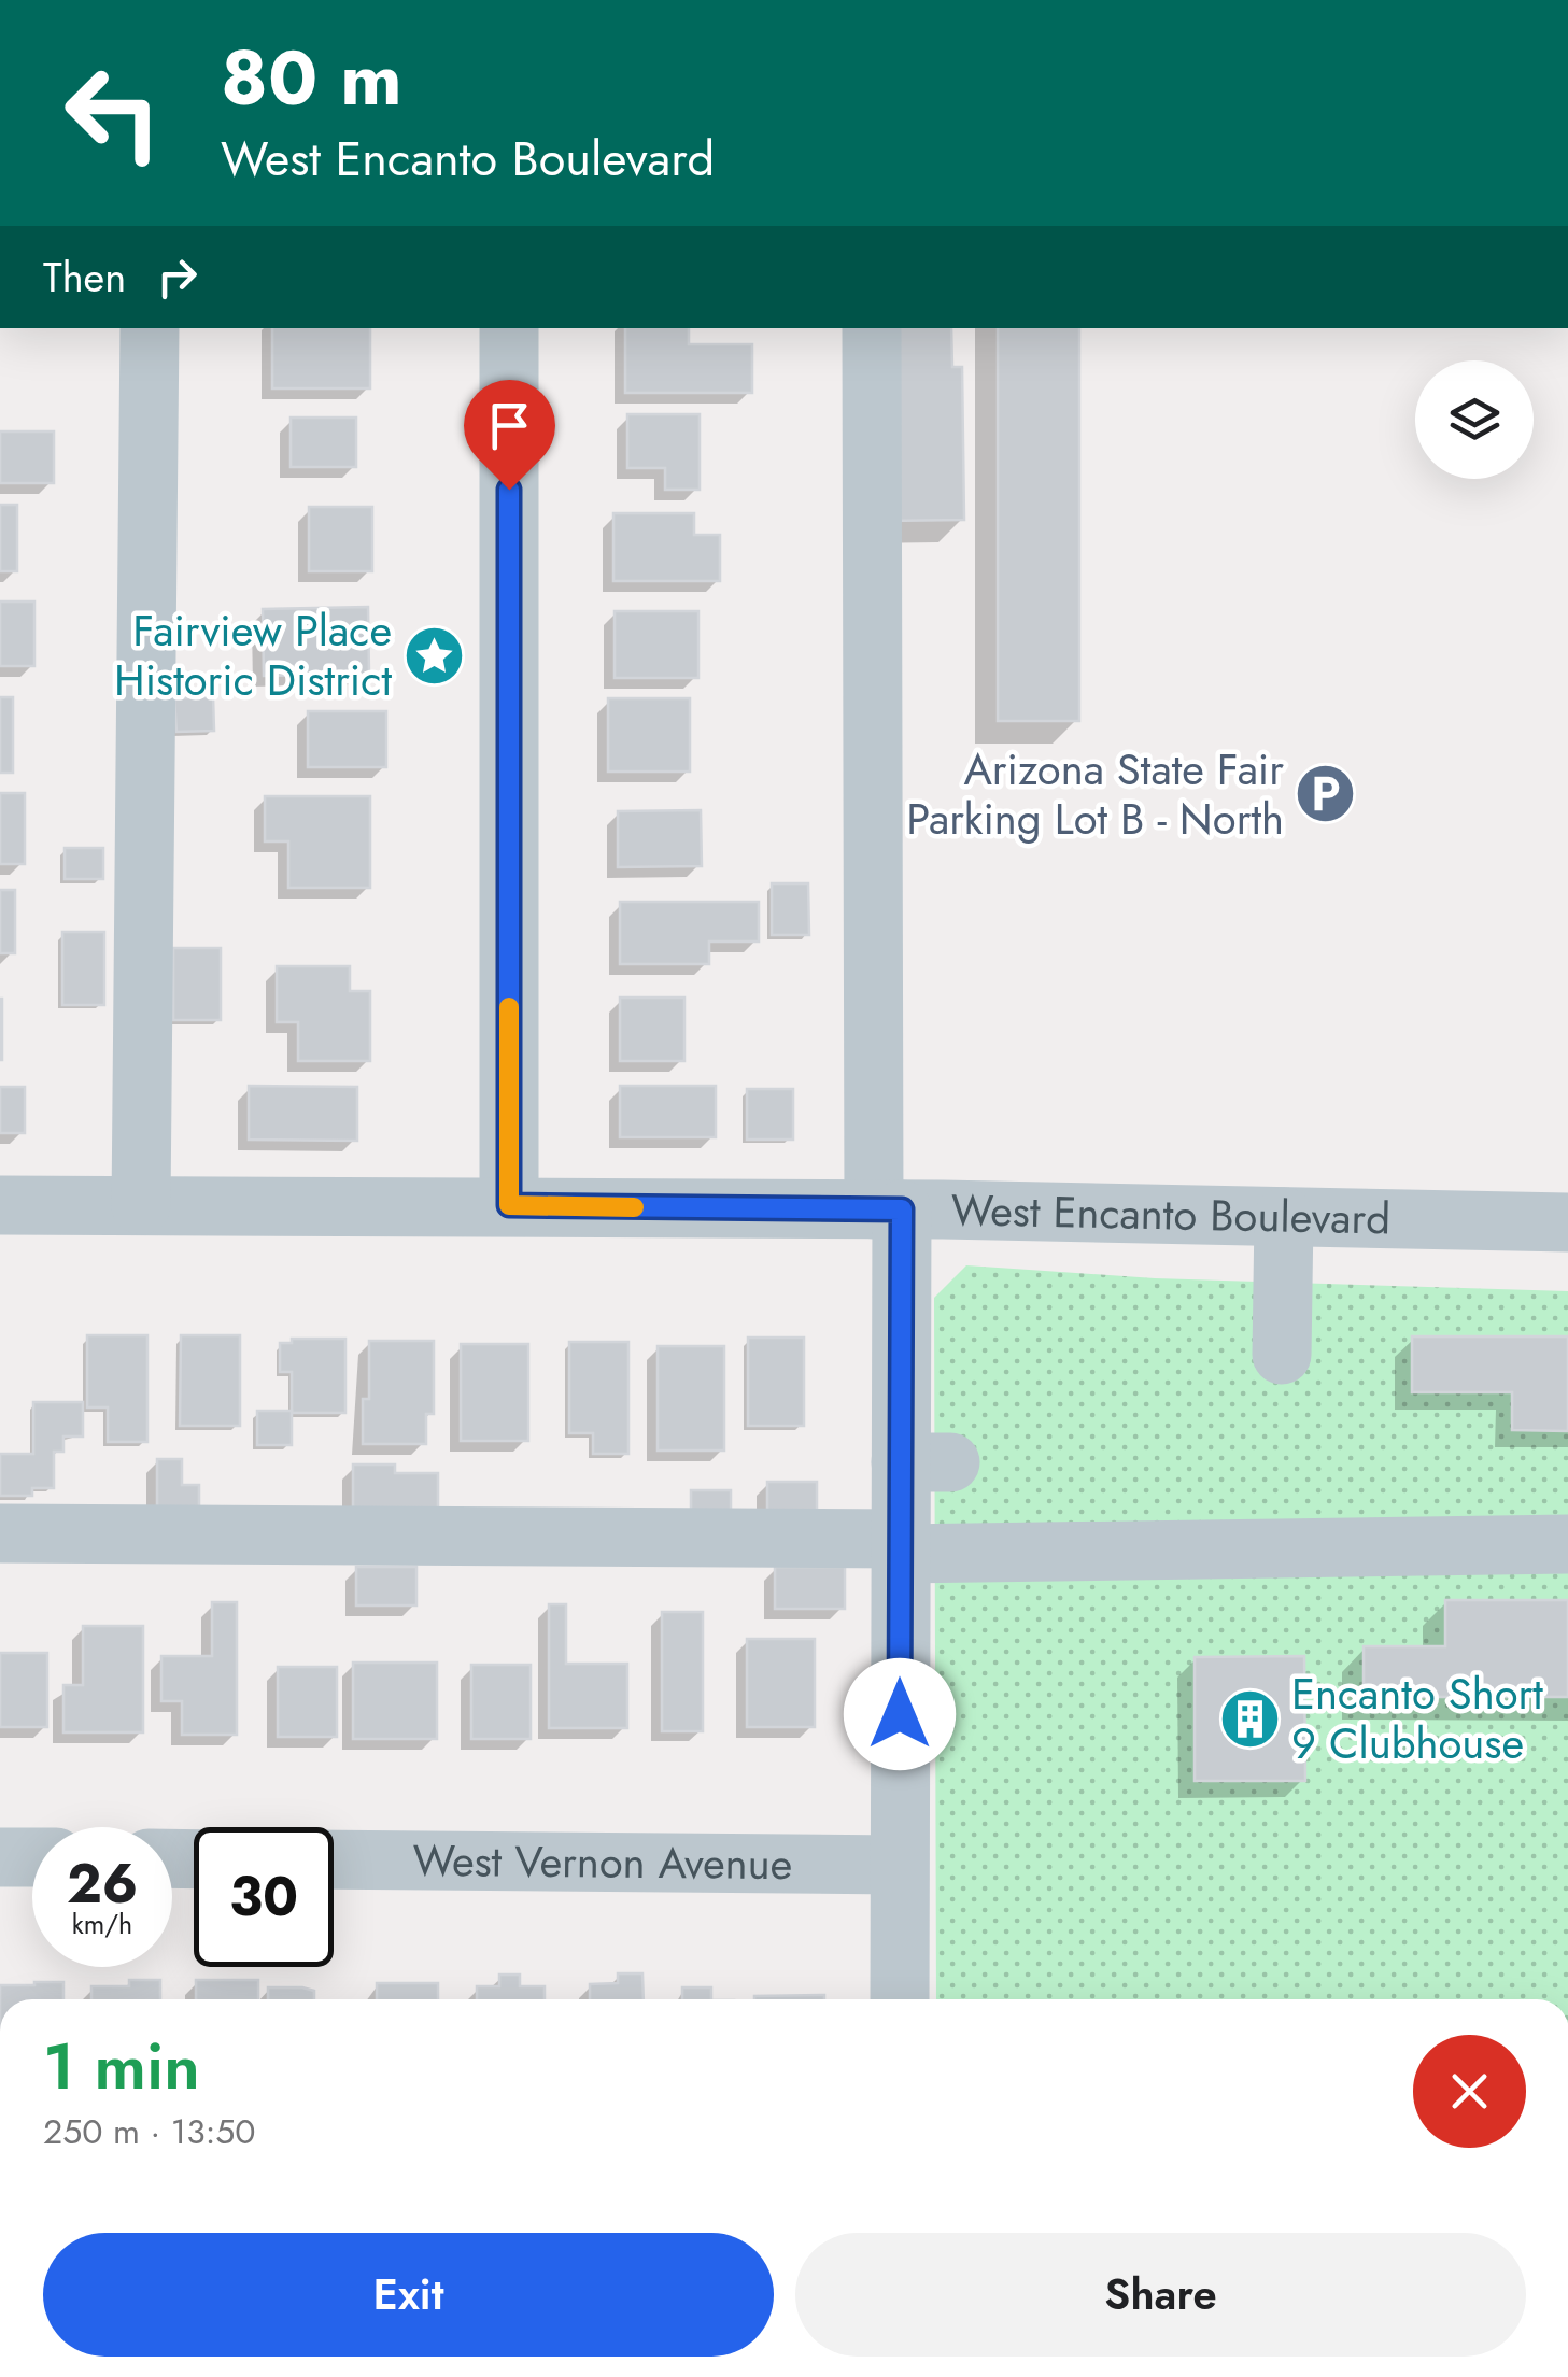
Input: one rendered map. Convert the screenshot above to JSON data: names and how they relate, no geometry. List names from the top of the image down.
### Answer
{
  "streets": {
    "street": ["West Encanto Boulevard", "West Vernon Avenue"]
  },
  "places": {
    "place": ["Fairview Place Historic District"],
    "parking": ["Arizona State Fair Parking Lot B - North"],
    "building": ["Encanto Short 9 Clubhouse"]
  },
  "page": {
    "turn": ["80 m", "West Encanto Boulevard"],
    "then": "Then",
    "speed": "26 km/h",
    "limit": "30",
    "heading": ["1 min", "250 m · 13:50"],
    "buttons": ["Exit", "Share"]
  }
}
